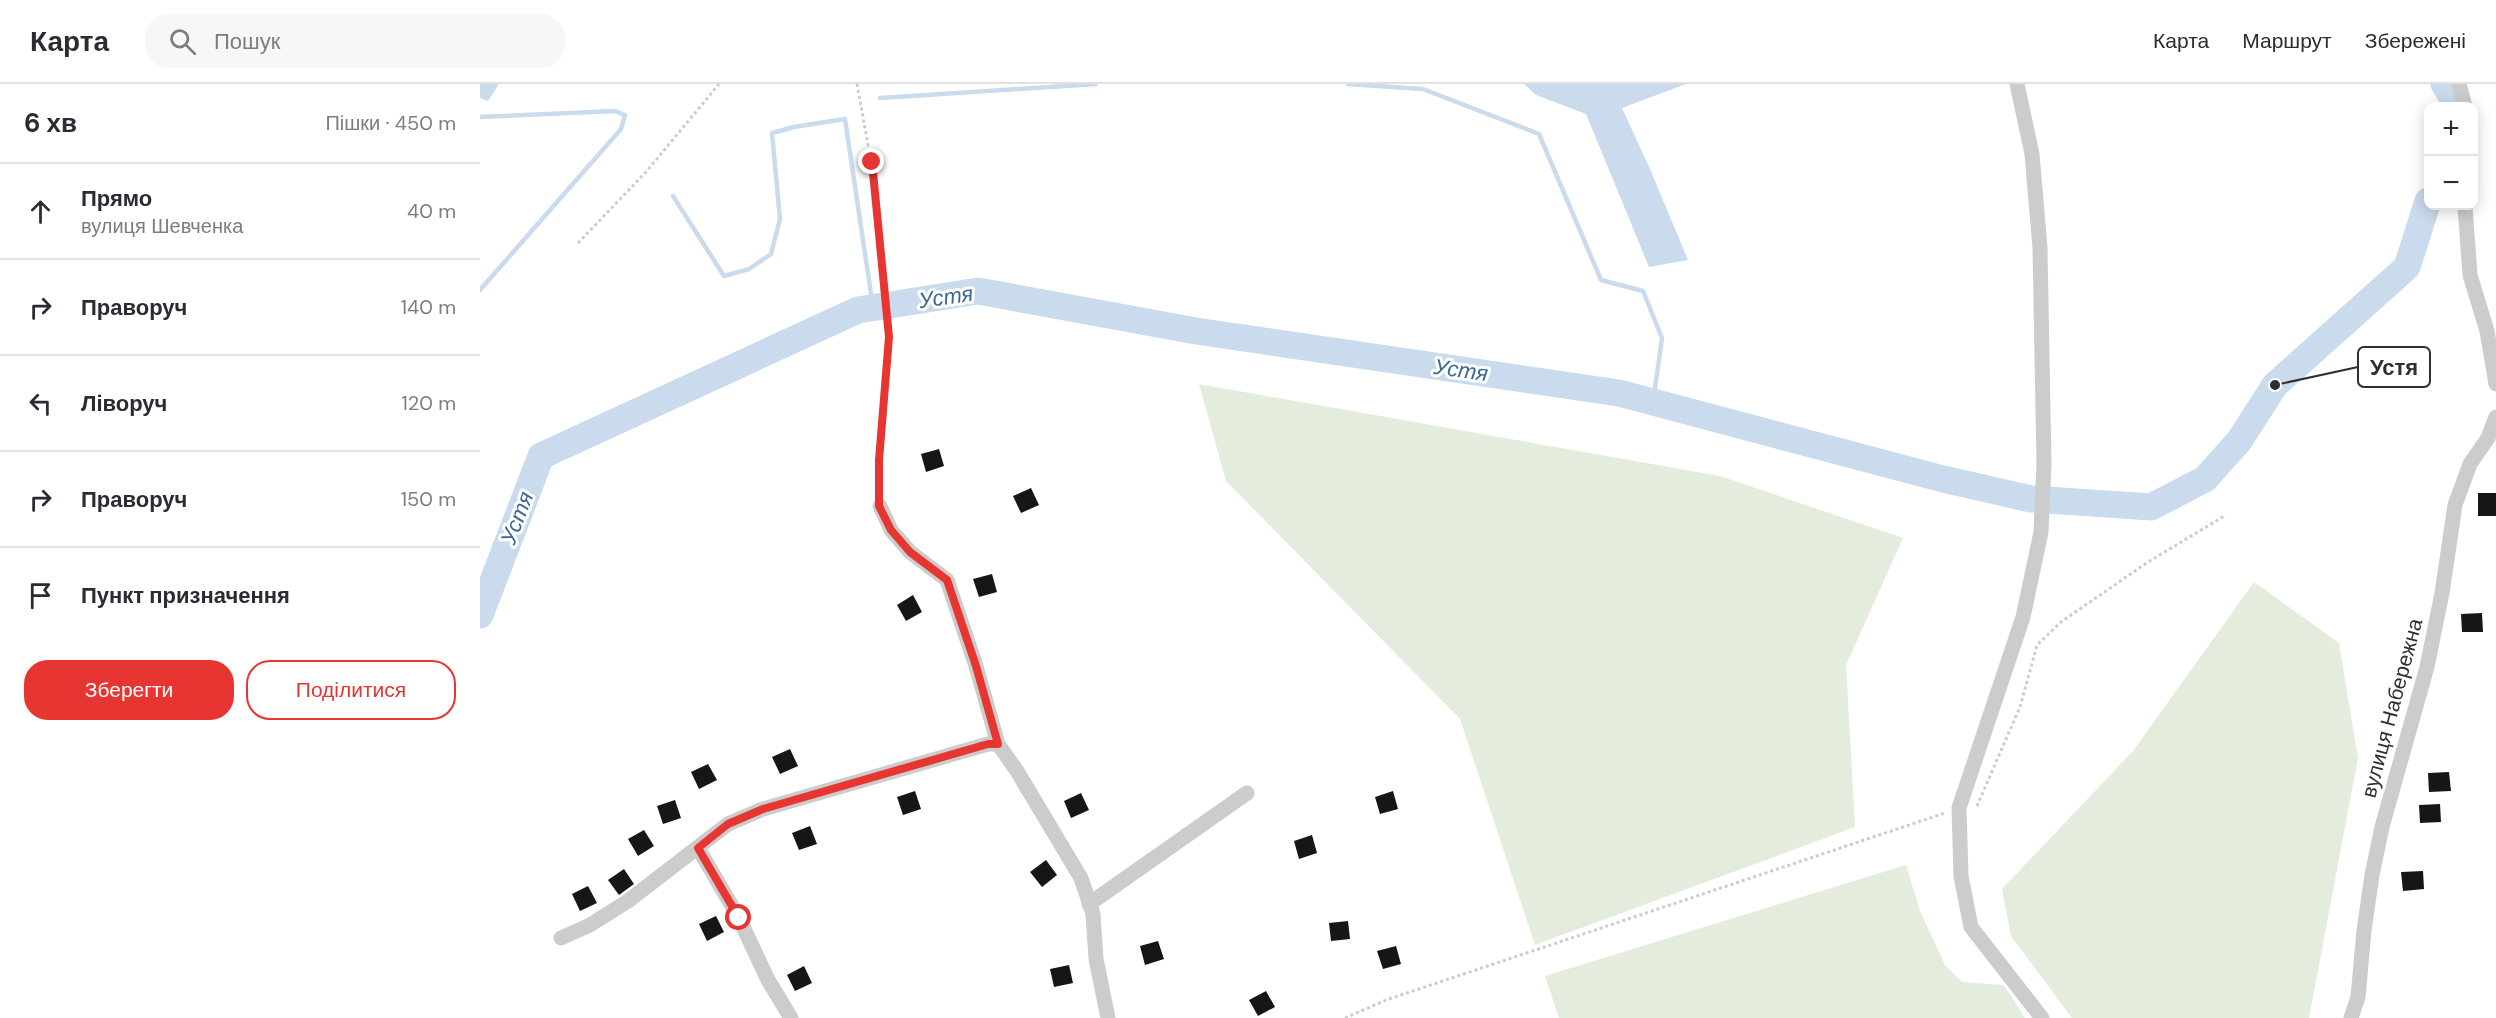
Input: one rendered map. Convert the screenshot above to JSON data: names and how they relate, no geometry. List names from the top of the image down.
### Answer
{
  "streets": {
    "street": ["вулиця Набережна"]
  },
  "water": ["Устя"],
  "places": ["Устя"],
  "page": {
    "header": "Карта",
    "search": "Пошук",
    "nav": ["Карта", "Маршрут", "Збережені"],
    "heading": ["6 хв", "Пішки · 450 m"],
    "map_buttons": ["+", "−"],
    "list": [
      ["Прямо", "вулиця Шевченка", "40 m"],
      ["Праворуч", "140 m"],
      ["Ліворуч", "120 m"],
      ["Праворуч", "150 m"],
      "Пункт призначення"
    ],
    "buttons": ["Зберегти", "Поділитися"]
  }
}
